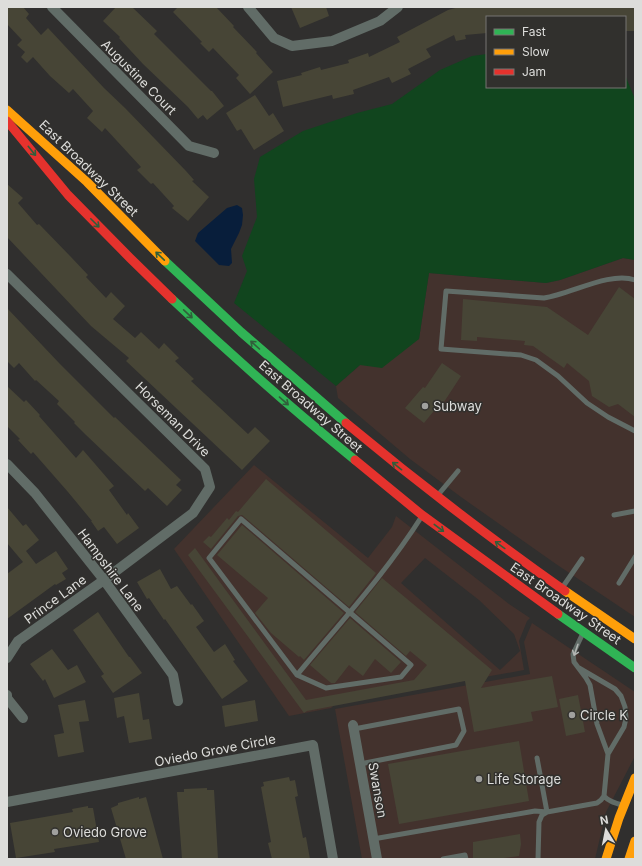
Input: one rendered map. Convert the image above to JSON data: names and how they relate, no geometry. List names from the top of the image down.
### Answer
{
  "streets": {
    "main road": ["East Broadway Street"],
    "street": [
      "Augustine Court",
      "Horseman Drive",
      "Hampshire Lane",
      "Prince Lane",
      "Oviedo Grove Circle",
      "Swanson"
    ]
  },
  "crossings": [
    ["Horseman Drive", "Hampshire Lane"],
    ["Horseman Drive", "Prince Lane"],
    ["Hampshire Lane", "Prince Lane"]
  ],
  "places": [
    "Subway",
    "Circle K",
    "Life Storage",
    "Oviedo Grove"
  ],
  "legend": ["Fast", "Slow", "Jam"],
  "north": "top"
}
